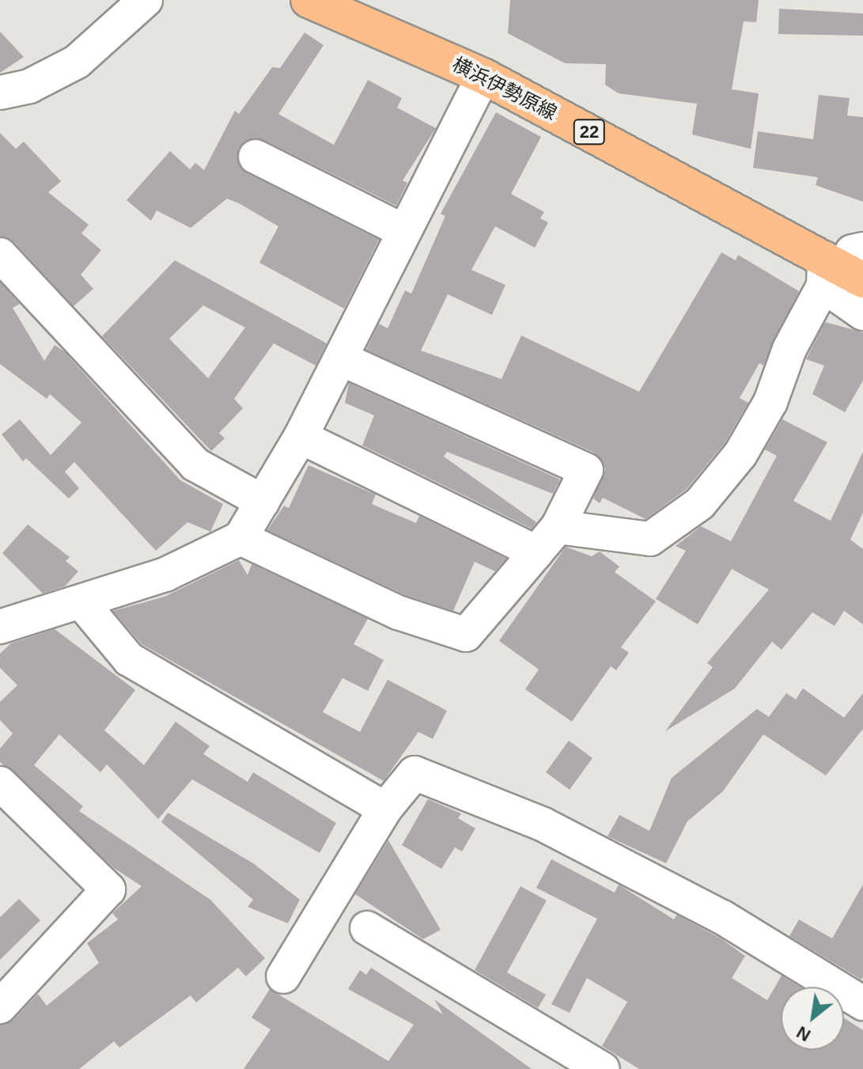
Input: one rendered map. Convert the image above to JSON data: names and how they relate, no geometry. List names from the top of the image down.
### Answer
{
  "streets": {
    "main road": ["横浜伊勢原線", "22"]
  },
  "north": "bottom left"
}
